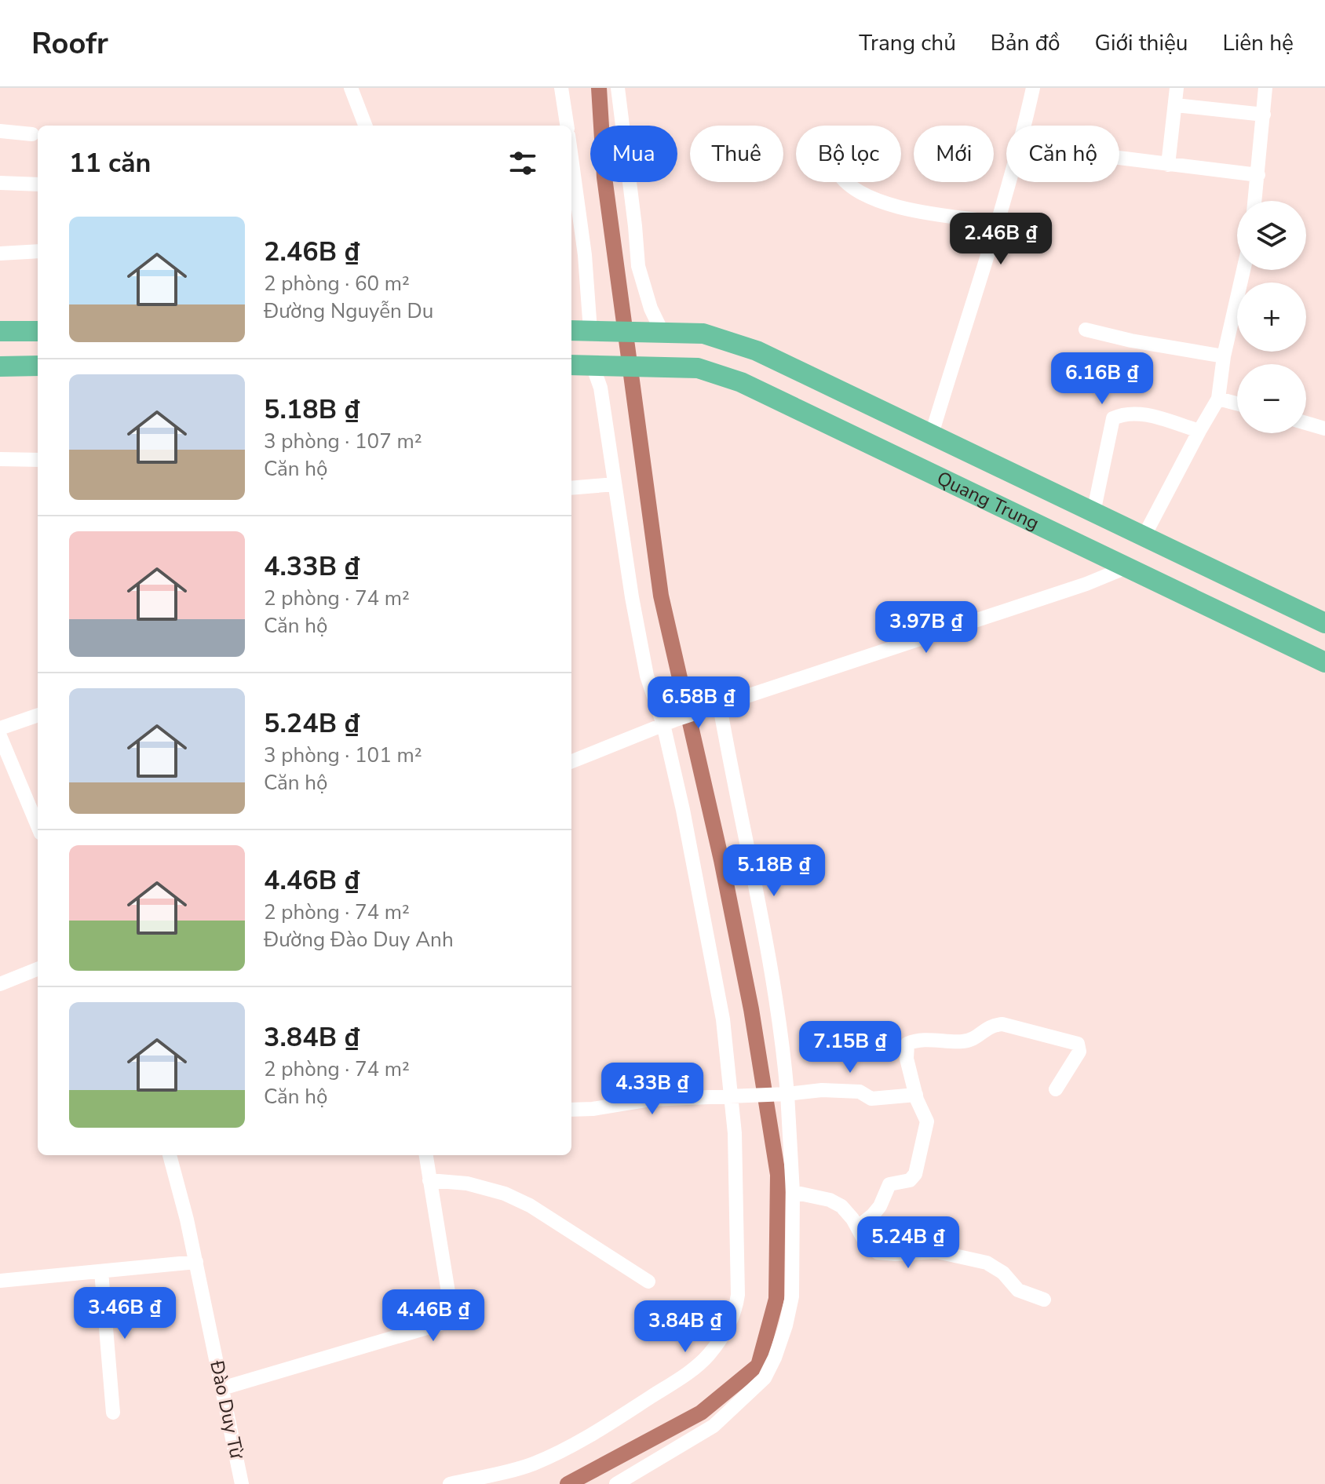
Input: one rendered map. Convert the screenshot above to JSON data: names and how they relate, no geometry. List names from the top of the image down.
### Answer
{
  "streets": {
    "highway": ["Quang Trung"],
    "street": ["Đào Duy Từ"]
  },
  "page": {
    "header": "Roofr",
    "nav": [
      "Trang chủ",
      "Bản đồ",
      "Giới thiệu",
      "Liên hệ"
    ],
    "chip": [
      "Mua",
      "Thuê",
      "Bộ lọc",
      "Mới",
      "Căn hộ"
    ],
    "heading": "11 căn",
    "map_buttons": ["+", "−"],
    "list": [
      {
        "name": "2.46B ₫",
        "note": "2 phòng · 60 m² · Đường Nguyễn Du"
      },
      {
        "name": "5.18B ₫",
        "note": "3 phòng · 107 m² · Căn hộ"
      },
      {
        "name": "4.33B ₫",
        "note": "2 phòng · 74 m² · Căn hộ"
      },
      {
        "name": "5.24B ₫",
        "note": "3 phòng · 101 m² · Căn hộ"
      },
      {
        "name": "4.46B ₫",
        "note": "2 phòng · 74 m² · Đường Đào Duy Anh"
      },
      {
        "name": "3.84B ₫",
        "note": "2 phòng · 74 m² · Căn hộ"
      }
    ],
    "price": [
      "2.46B ₫",
      "6.16B ₫",
      "3.97B ₫",
      "6.58B ₫",
      "5.18B ₫",
      "7.15B ₫",
      "4.33B ₫",
      "5.24B ₫",
      "3.46B ₫",
      "4.46B ₫",
      "3.84B ₫"
    ]
  }
}
